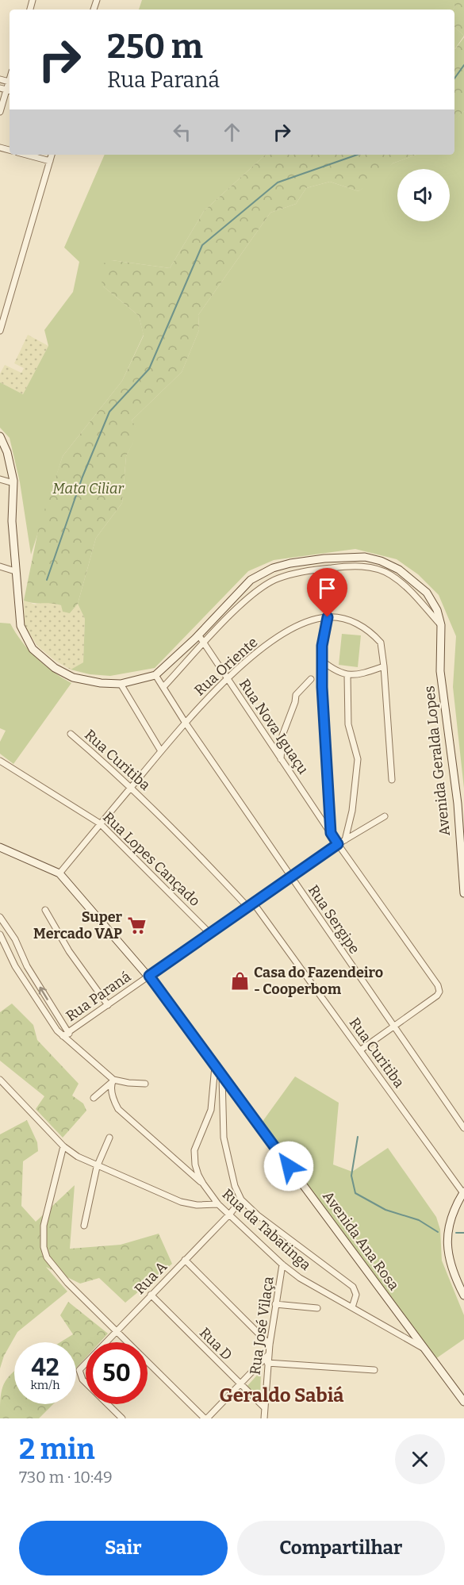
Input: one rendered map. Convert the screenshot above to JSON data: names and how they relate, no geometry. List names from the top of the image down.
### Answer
{
  "streets": {
    "main road": ["Avenida Geralda Lopes", "Avenida Ana Rosa"],
    "street": [
      "Rua Oriente",
      "Rua Nova Iguaçu",
      "Rua Curitiba",
      "Rua Lopes Cançado",
      "Rua Sergipe",
      "Rua Paraná",
      "Rua da Tabatinga",
      "Rua A",
      "Rua José Vilaça",
      "Rua D"
    ]
  },
  "crossings": [
    ["Rua Oriente", "Rua Nova Iguaçu"],
    ["Rua Oriente", "Rua Curitiba"],
    ["Rua Oriente", "Rua Lopes Cançado"],
    ["Rua Oriente", "Rua Sergipe"],
    ["Rua Oriente", "Avenida Ana Rosa"],
    ["Rua Nova Iguaçu", "Avenida Geralda Lopes"],
    ["Rua Nova Iguaçu", "Rua Sergipe"],
    ["Rua Nova Iguaçu", "Rua Paraná"],
    ["Rua Curitiba", "Rua Paraná"],
    ["Avenida Geralda Lopes", "Rua Sergipe"],
    ["Rua Lopes Cançado", "Rua Paraná"],
    ["Rua Sergipe", "Rua Paraná"],
    ["Rua Paraná", "Avenida Ana Rosa"],
    ["Rua da Tabatinga", "Avenida Ana Rosa"],
    ["Rua da Tabatinga", "Rua A"],
    ["Rua da Tabatinga", "Rua José Vilaça"],
    ["Rua A", "Rua D"],
    ["Rua José Vilaça", "Rua D"]
  ],
  "districts": ["Geraldo Sabiá"],
  "parks": ["Mata Ciliar"],
  "places": {
    "supermarket": ["Super Mercado VAP"],
    "shop": ["Casa do Fazendeiro - Cooperbom"]
  },
  "page": {
    "turn": ["250 m", "Rua Paraná"],
    "speed": "42 km/h",
    "limit": "50",
    "heading": ["2 min", "730 m · 10:49"],
    "buttons": ["Sair", "Compartilhar"]
  }
}
